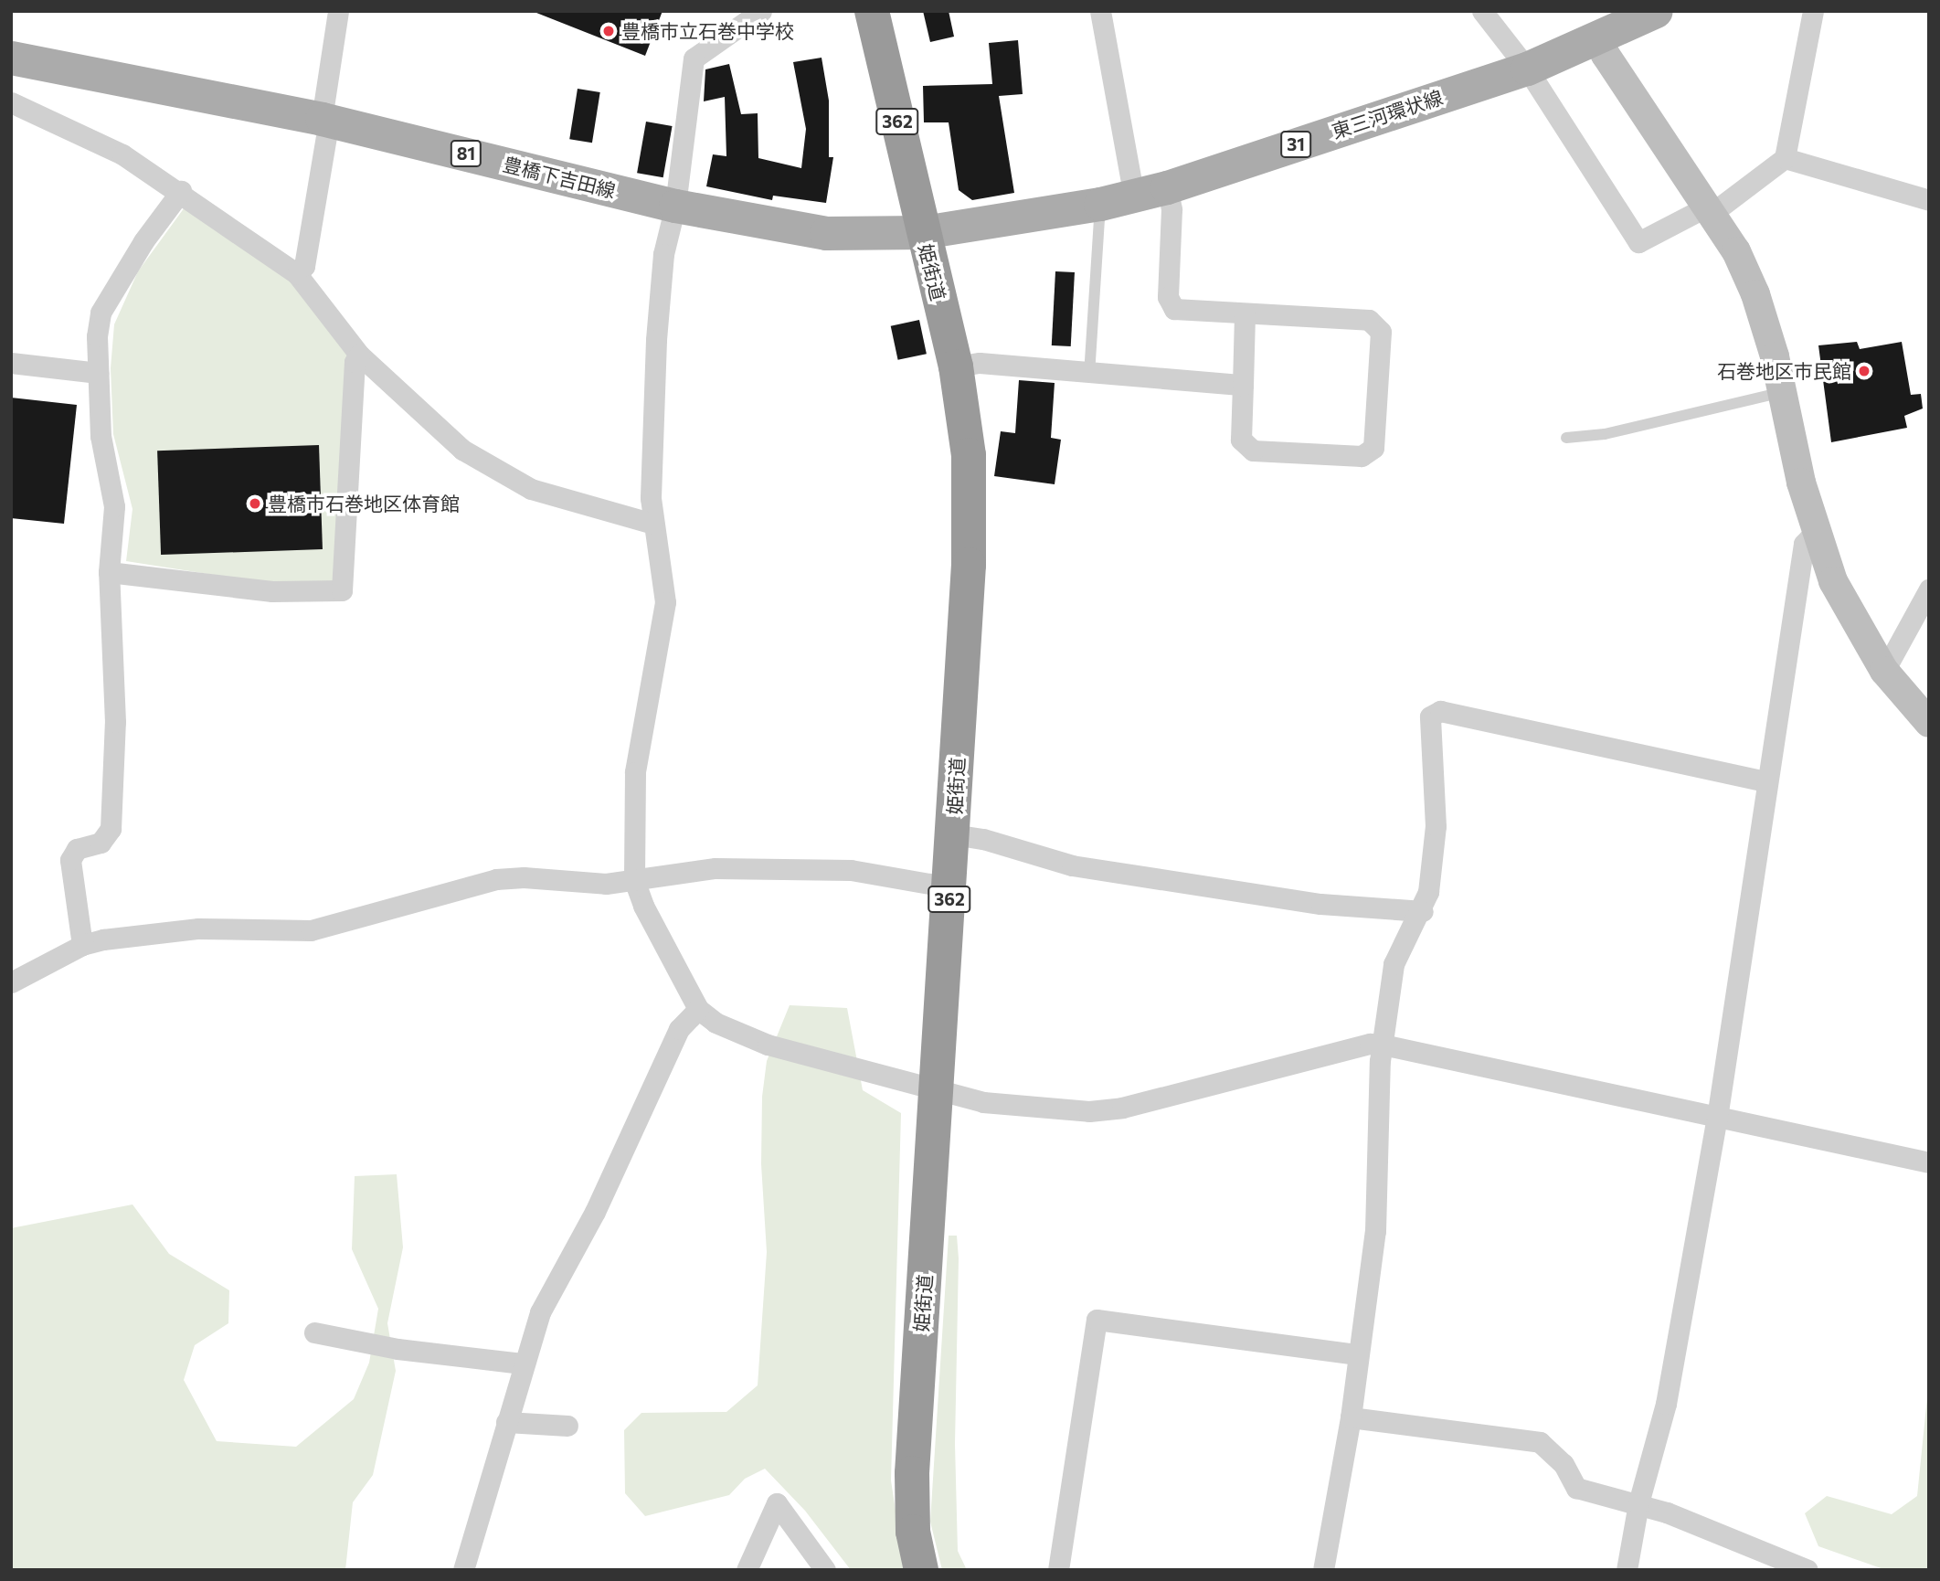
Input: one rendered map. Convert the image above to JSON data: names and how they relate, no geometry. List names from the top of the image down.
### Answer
{
  "streets": {
    "highway": ["362", "姫街道"],
    "main road": [
      "東三河環状線",
      "31",
      "81",
      "豊橋下吉田線"
    ]
  },
  "crossings": [
    ["東三河環状線", "豊橋下吉田線"],
    ["東三河環状線", "姫街道"],
    ["豊橋下吉田線", "姫街道"]
  ],
  "places": ["豊橋市立石巻中学校", "石巻地区市民館", "豊橋市石巻地区体育館"]
}
